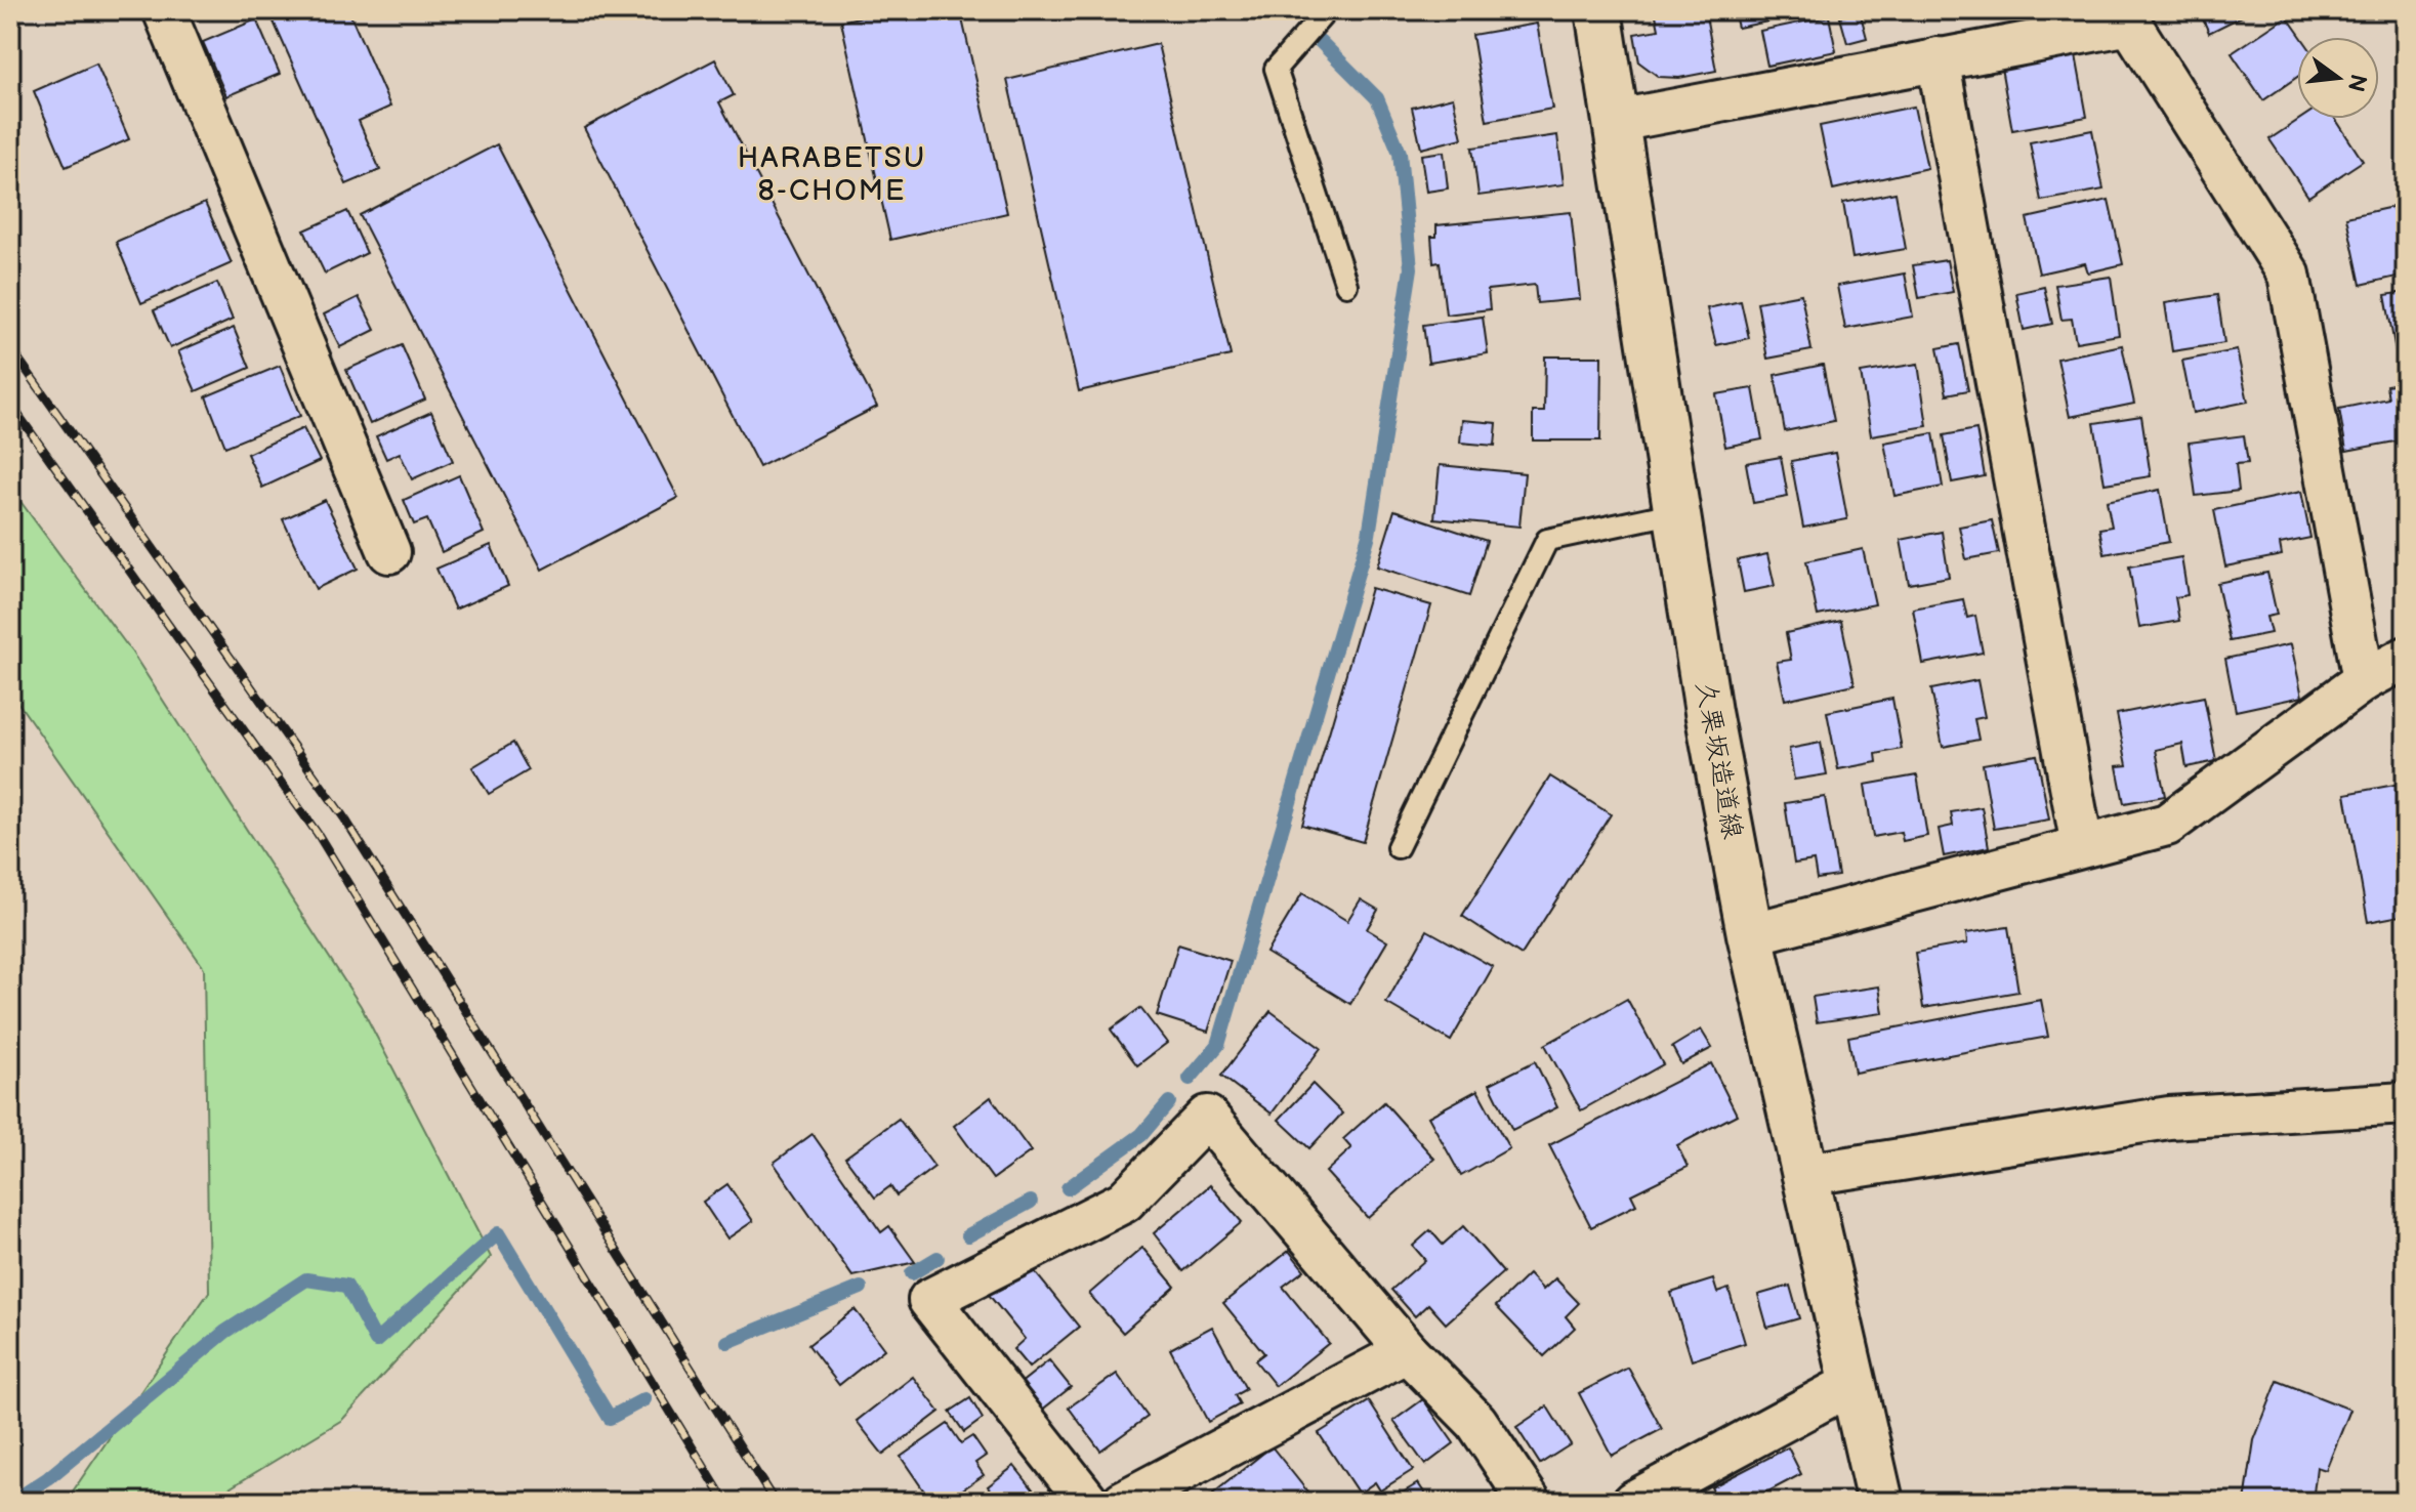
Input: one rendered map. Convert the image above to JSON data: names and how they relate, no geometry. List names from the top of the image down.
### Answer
{
  "streets": {
    "main road": ["久栗坂造道線"]
  },
  "districts": ["HARABETSU 8-CHOME"],
  "north": "right"
}
